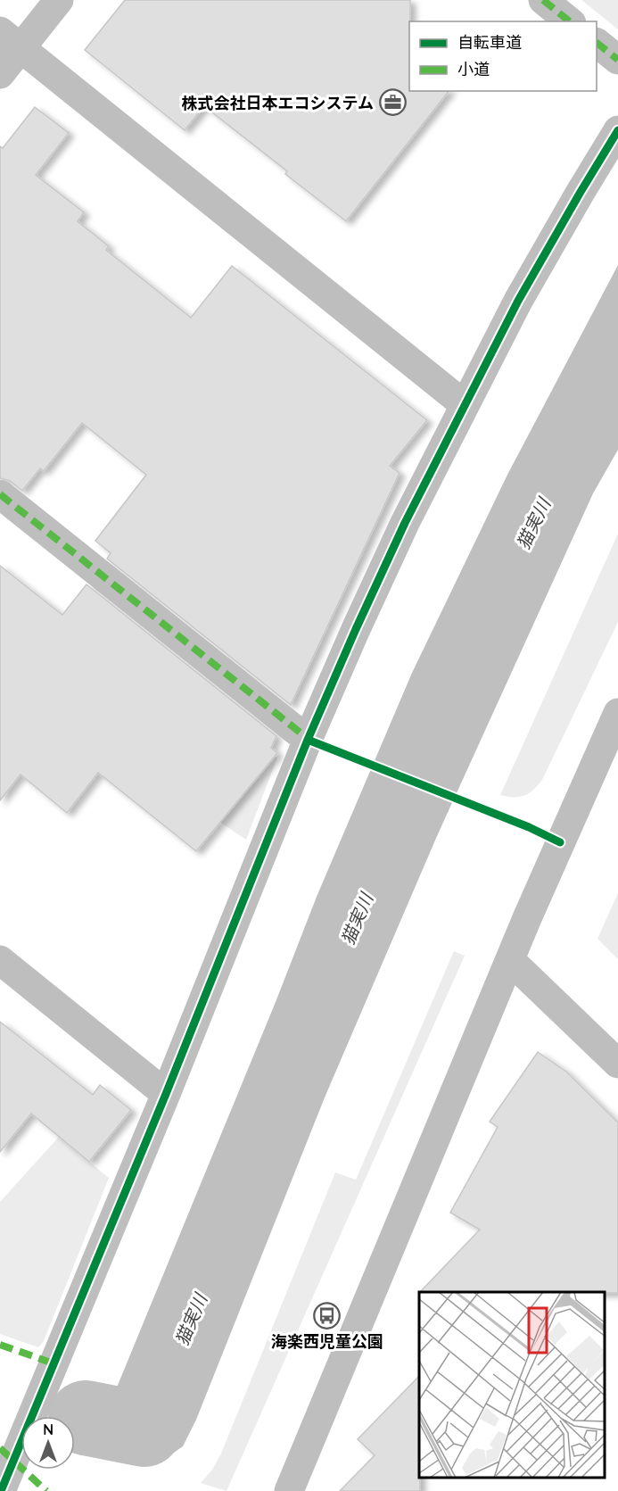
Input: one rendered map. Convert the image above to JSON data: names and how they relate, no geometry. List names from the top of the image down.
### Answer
{
  "water": ["猫実川"],
  "places": {
    "office": ["株式会社日本エコシステム"],
    "bus stop": ["海楽西児童公園"]
  },
  "legend": ["自転車道", "小道"],
  "north": "top"
}
